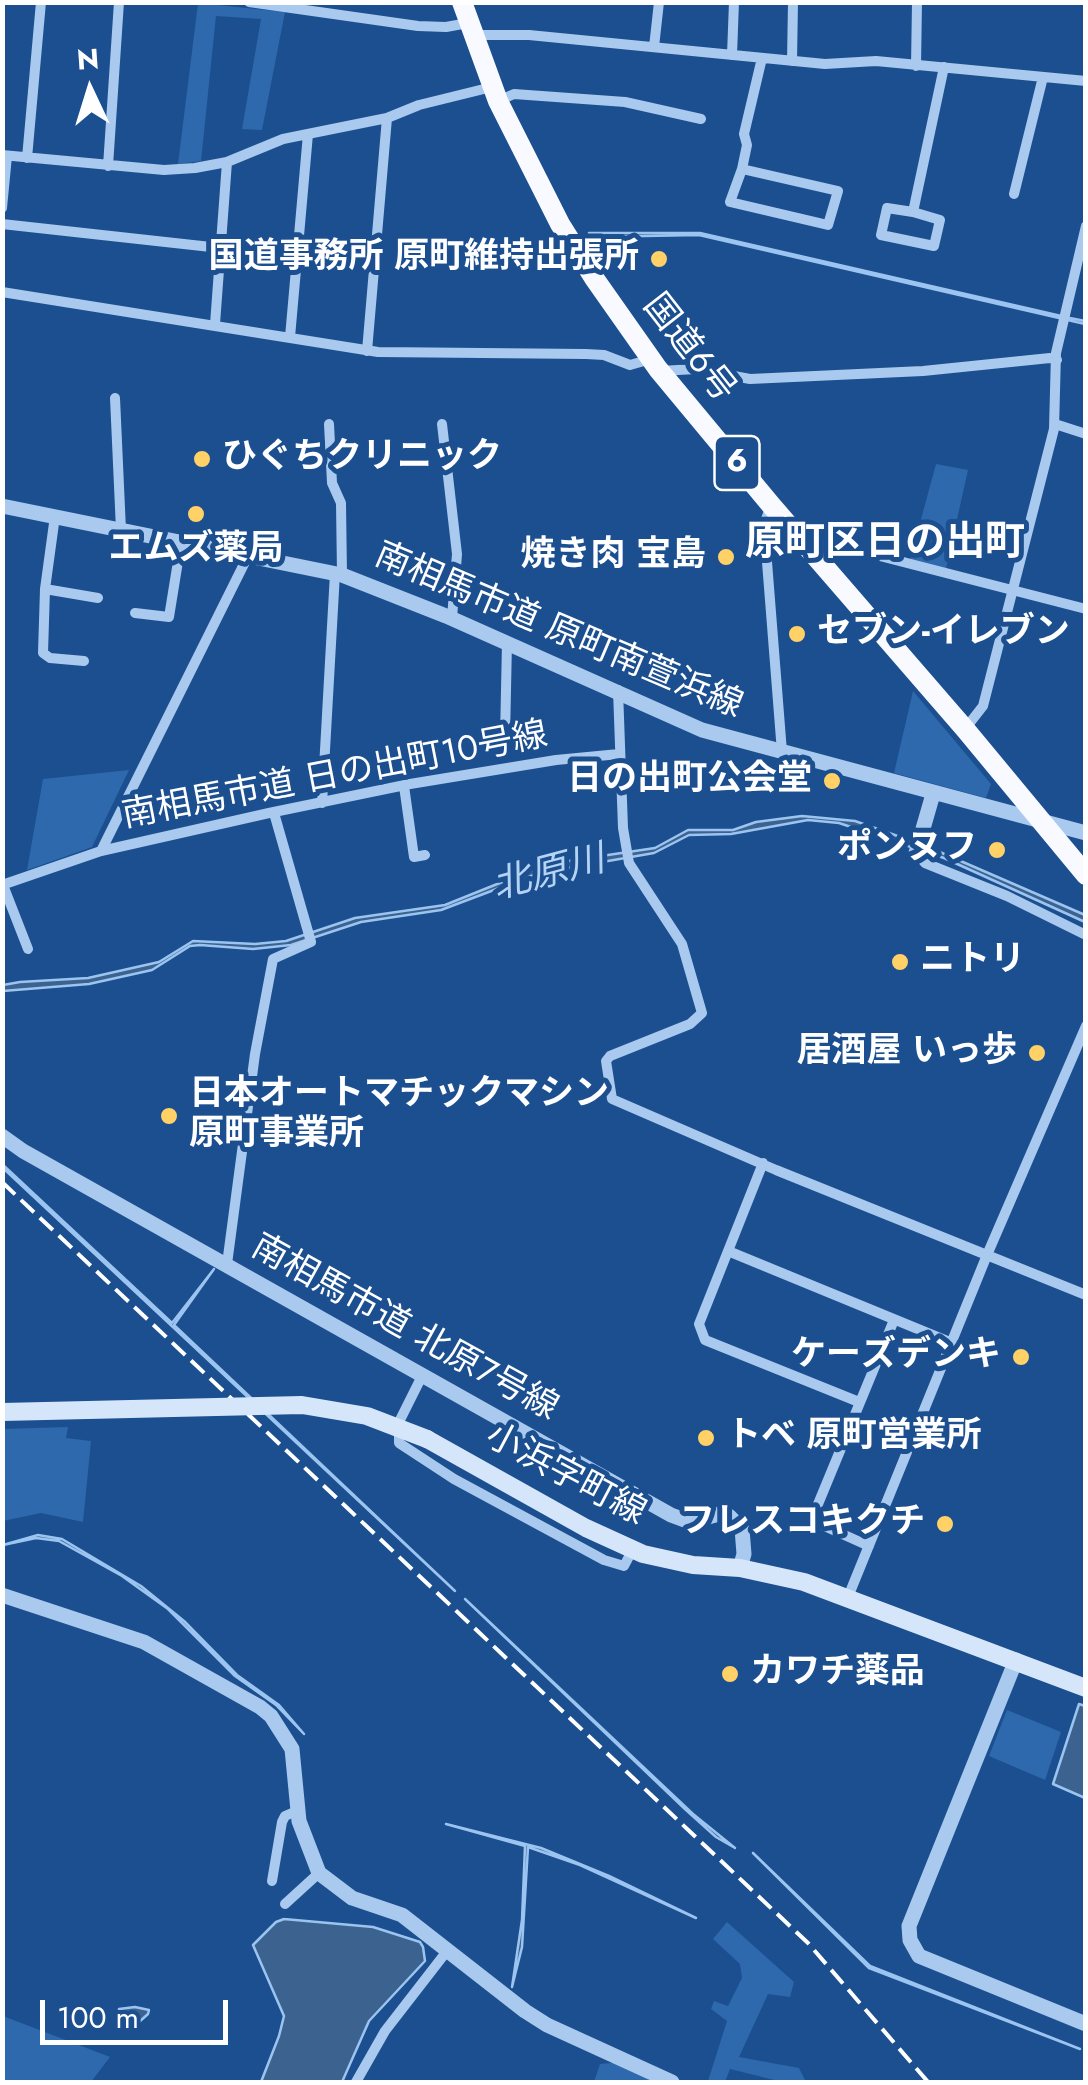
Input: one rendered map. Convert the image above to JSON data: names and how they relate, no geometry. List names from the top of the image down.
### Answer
{
  "streets": {
    "highway": ["国道6号", "6"],
    "main road": ["小浜字町線"],
    "street": ["南相馬市道 原町南萱浜線", "南相馬市道 日の出町10号線", "南相馬市道 北原7号線"]
  },
  "crossings": [
    ["国道6号", "南相馬市道 原町南萱浜線"],
    ["南相馬市道 北原7号線", "小浜字町線"]
  ],
  "districts": ["原町区日の出町"],
  "water": ["北原川"],
  "places": [
    "国道事務所 原町維持出張所",
    "ひぐちクリニック",
    "エムズ薬局",
    "焼き肉 宝島",
    "セブン-イレブン",
    "日の出町公会堂",
    "ポンヌフ",
    "ニトリ",
    "居酒屋 いっ歩",
    "日本オートマチックマシン 原町事業所",
    "ケーズデンキ",
    "トベ 原町営業所",
    "フレスコキクチ",
    "カワチ薬品"
  ],
  "scale_bar": "100 m",
  "north": "top"
}
